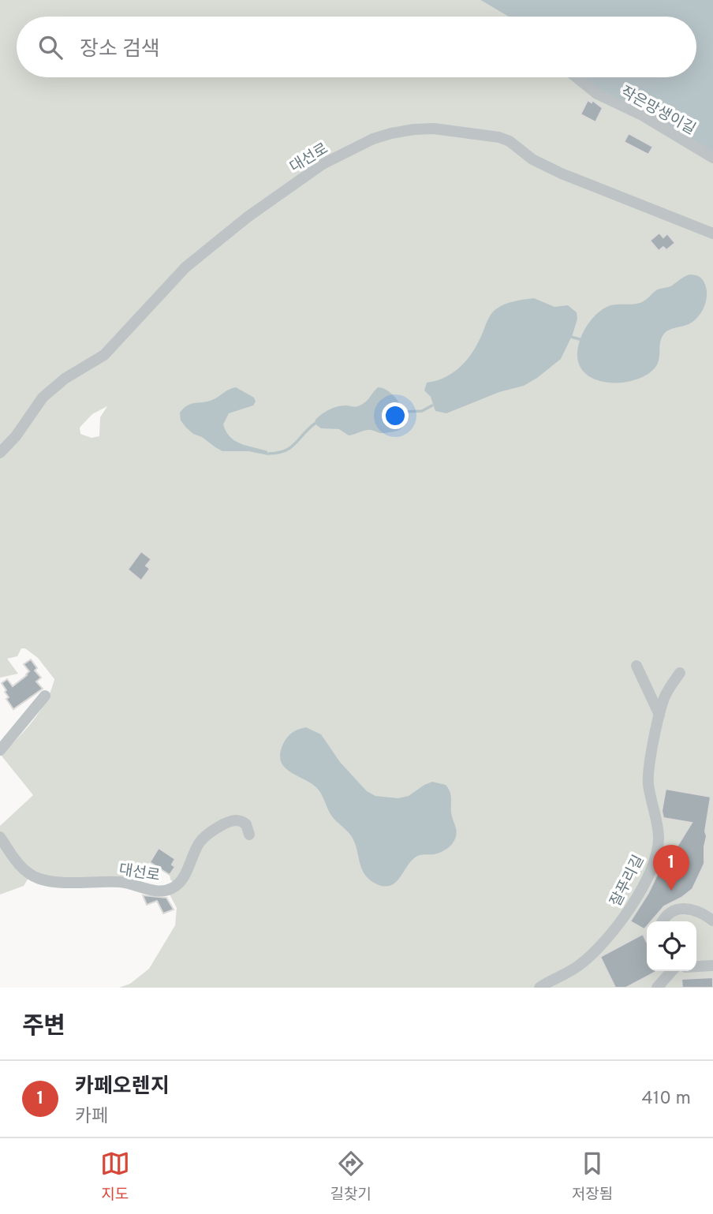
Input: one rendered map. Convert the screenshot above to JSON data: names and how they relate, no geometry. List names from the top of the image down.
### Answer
{
  "streets": {
    "lane": ["작은망생이길", "대선로", "잘푸리길"]
  },
  "page": {
    "search": "장소 검색",
    "pins": "1",
    "heading": "주변",
    "list": [
      {
        "mark": "1",
        "name": "카페오렌지",
        "note": "카페",
        "value": "410 m"
      }
    ],
    "nav": ["지도", "길찾기", "저장됨"]
  }
}
